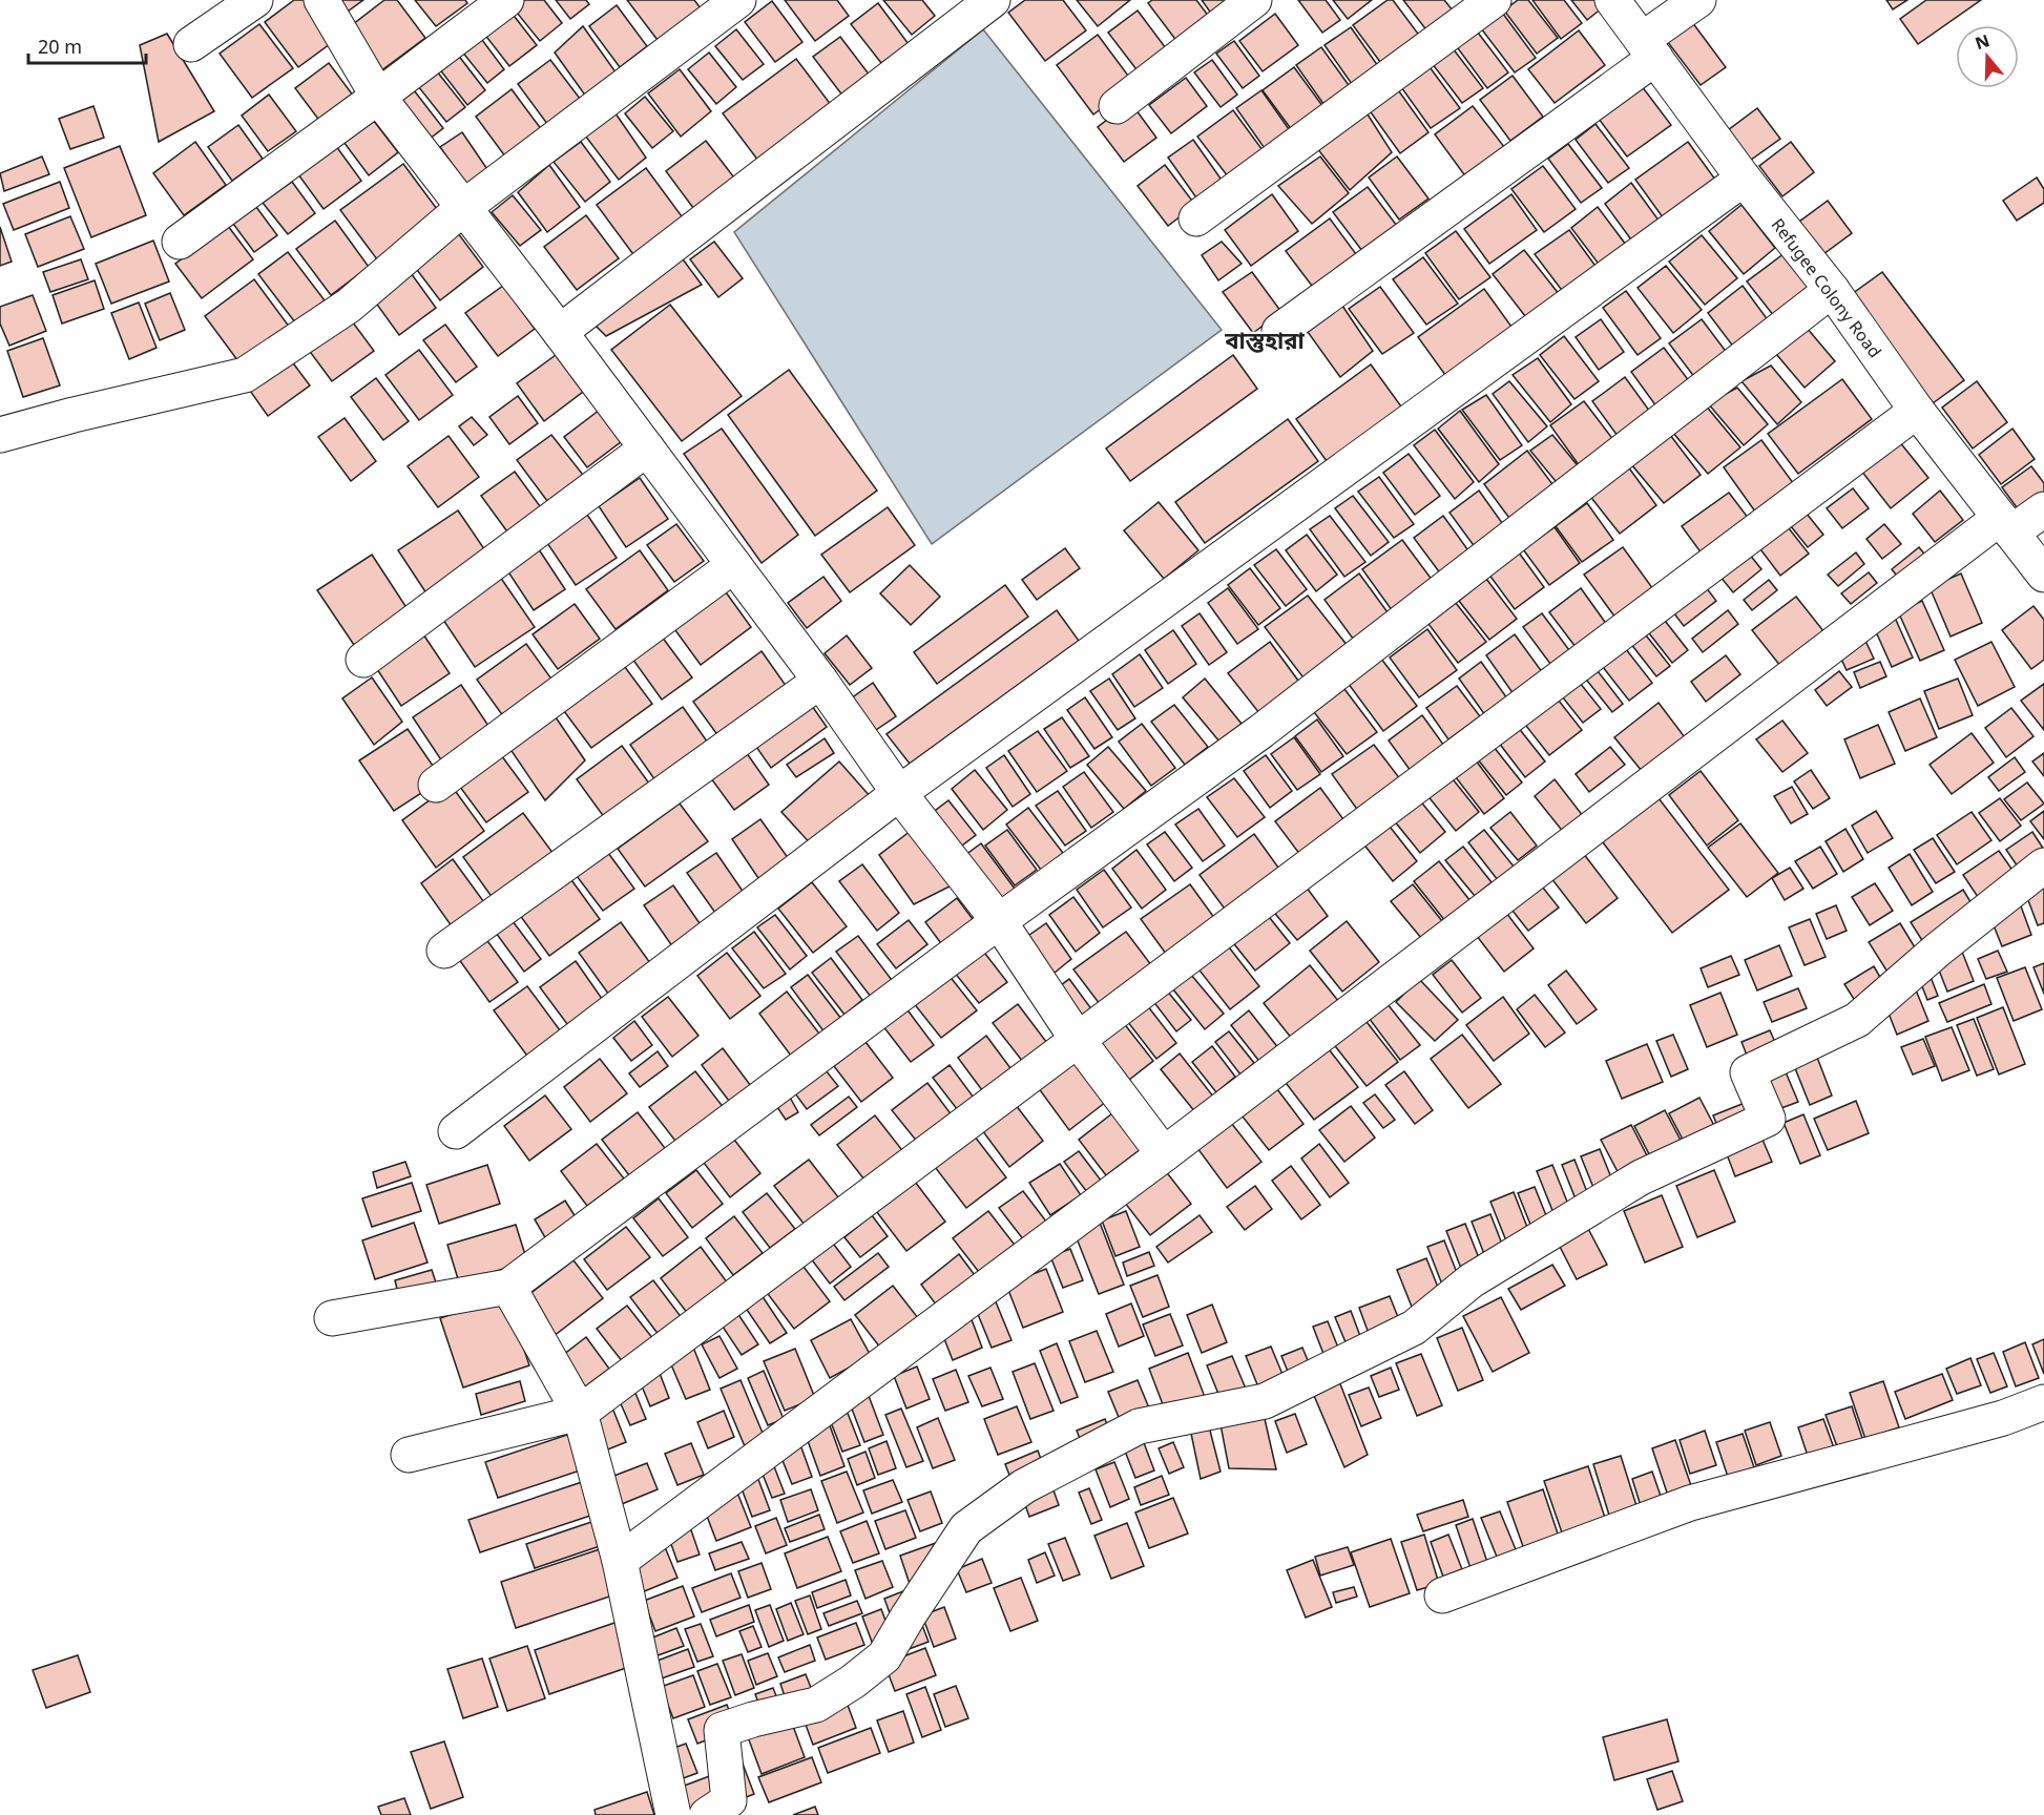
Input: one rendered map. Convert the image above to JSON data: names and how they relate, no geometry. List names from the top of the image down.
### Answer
{
  "streets": {
    "street": ["Refugee Colony Road"]
  },
  "districts": ["বাস্তুহারা"],
  "scale_bar": "20 m",
  "north": "top"
}
